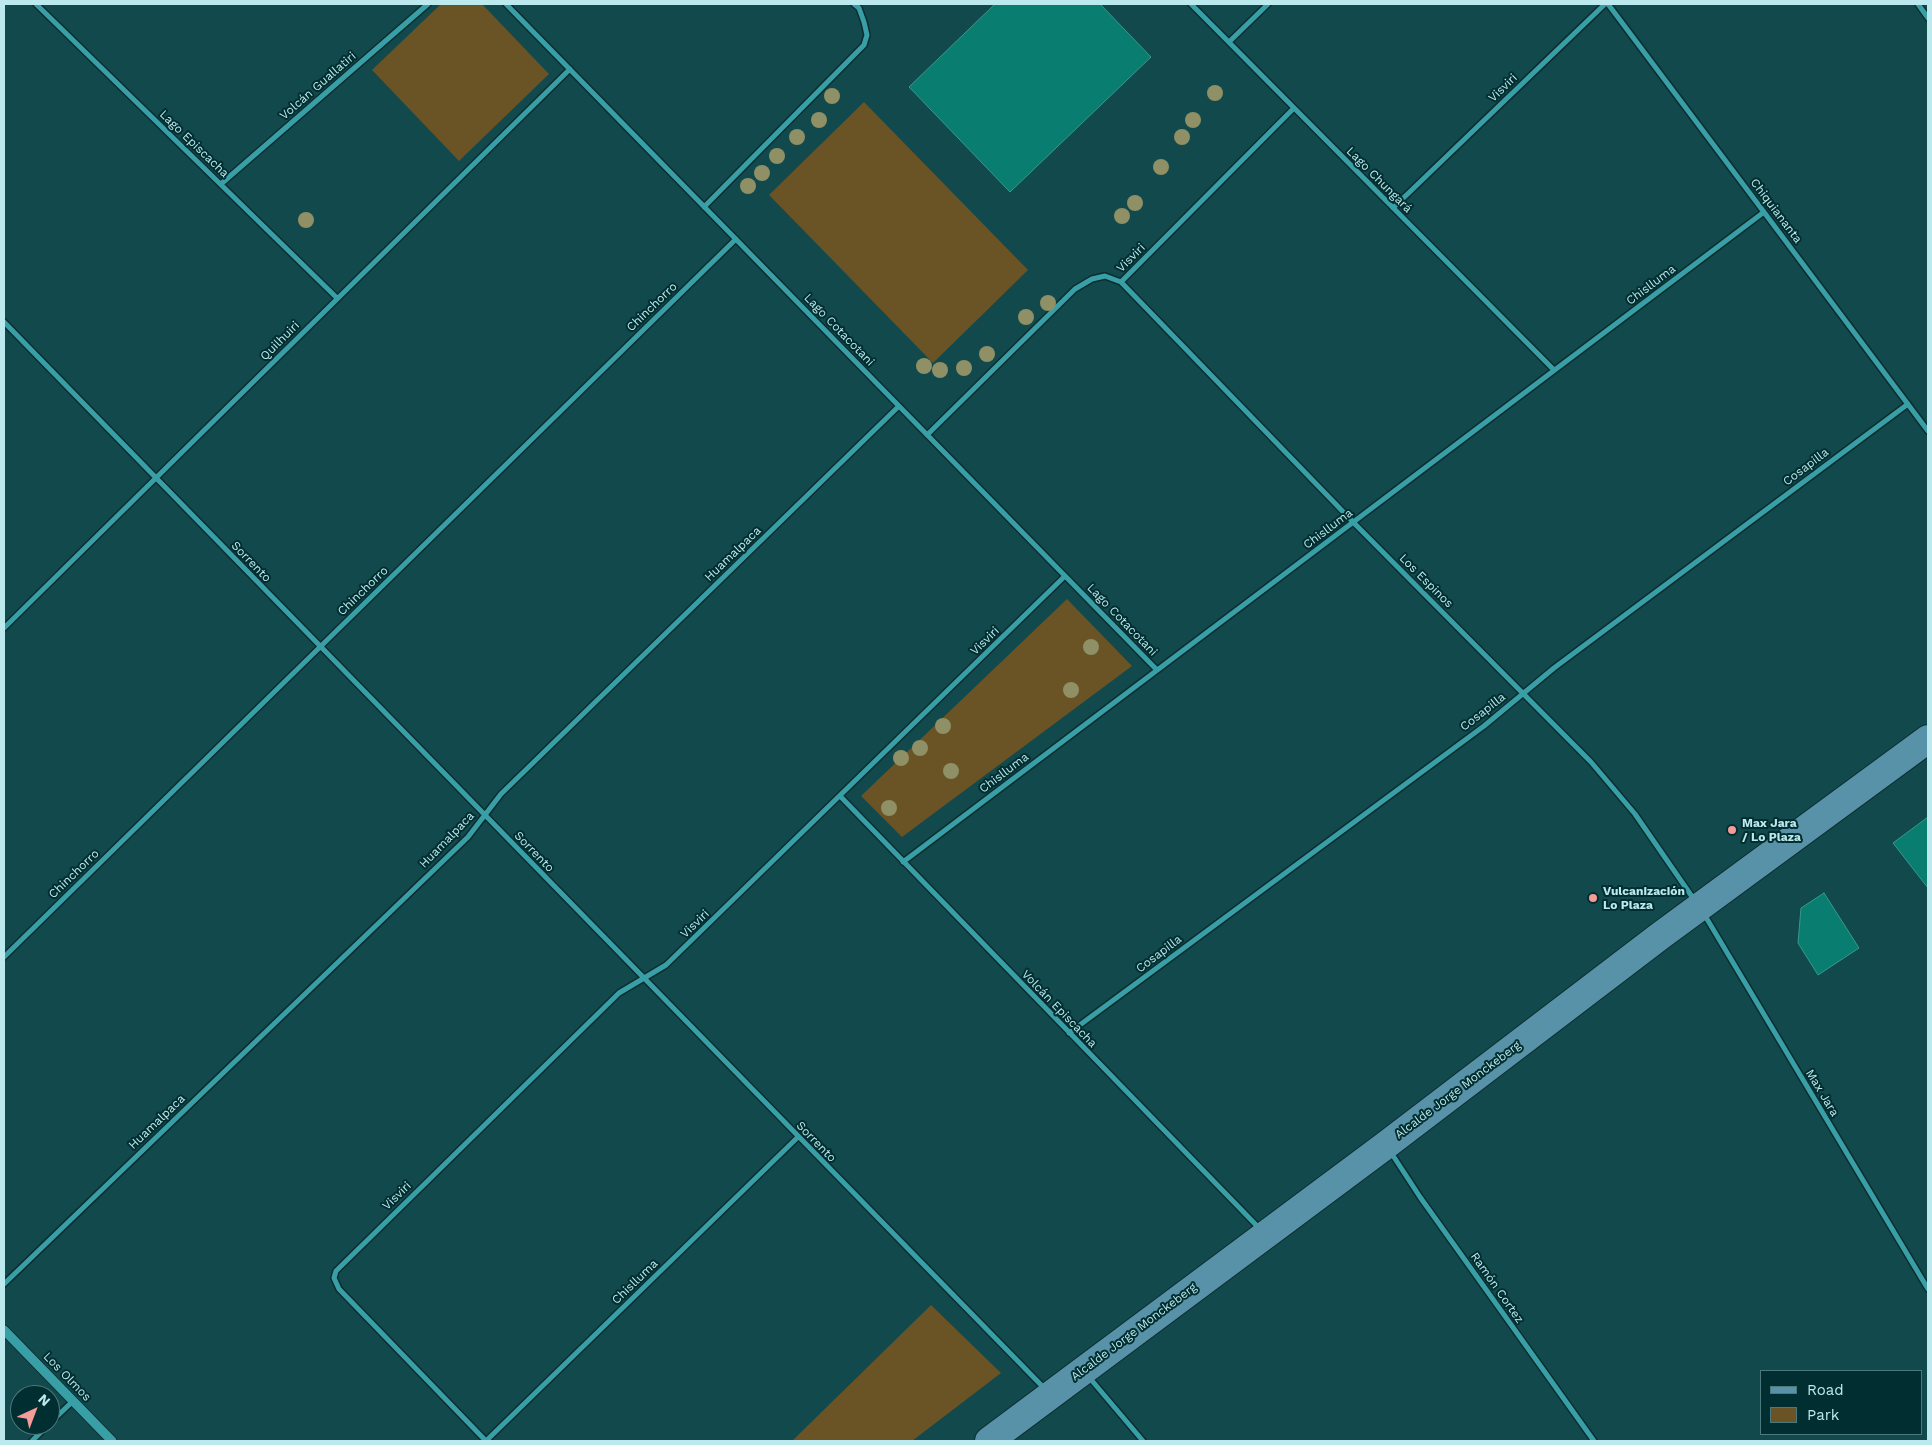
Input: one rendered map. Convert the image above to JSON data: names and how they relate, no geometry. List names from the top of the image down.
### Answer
{
  "streets": {
    "main road": ["Alcalde Jorge Monckeberg"],
    "street": [
      "Volcán Guallatiri",
      "Visviri",
      "Lago Episcacha",
      "Lago Chungará",
      "Chiquiananta",
      "Chislluma",
      "Chinchorro",
      "Lago Cotacotani",
      "Quilhuiri",
      "Cosapilla",
      "Huamalpaca",
      "Sorrento",
      "Los Espinos",
      "Volcán Episcacha",
      "Max Jara",
      "Ramón Cortez",
      "Los Olmos"
    ]
  },
  "crossings": [
    ["Volcán Guallatiri", "Lago Episcacha"],
    ["Visviri", "Lago Chungará"],
    ["Visviri", "Chiquiananta"],
    ["Visviri", "Chislluma"],
    ["Visviri", "Lago Cotacotani"],
    ["Visviri", "Sorrento"],
    ["Visviri", "Los Espinos"],
    ["Visviri", "Volcán Episcacha"],
    ["Lago Episcacha", "Quilhuiri"],
    ["Lago Chungará", "Chislluma"],
    ["Chiquiananta", "Chislluma"],
    ["Chiquiananta", "Cosapilla"],
    ["Chislluma", "Lago Cotacotani"],
    ["Chislluma", "Sorrento"],
    ["Chislluma", "Los Espinos"],
    ["Chislluma", "Volcán Episcacha"],
    ["Chinchorro", "Lago Cotacotani"],
    ["Chinchorro", "Sorrento"],
    ["Lago Cotacotani", "Quilhuiri"],
    ["Lago Cotacotani", "Huamalpaca"],
    ["Quilhuiri", "Sorrento"],
    ["Cosapilla", "Los Espinos"],
    ["Cosapilla", "Volcán Episcacha"],
    ["Huamalpaca", "Sorrento"],
    ["Sorrento", "Alcalde Jorge Monckeberg"],
    ["Los Espinos", "Alcalde Jorge Monckeberg"],
    ["Los Espinos", "Max Jara"],
    ["Volcán Episcacha", "Alcalde Jorge Monckeberg"],
    ["Alcalde Jorge Monckeberg", "Max Jara"],
    ["Alcalde Jorge Monckeberg", "Ramón Cortez"]
  ],
  "places": ["Max Jara / Lo Plaza", "Vulcanización Lo Plaza"],
  "legend": ["Road", "Park"],
  "north": "top right"
}
